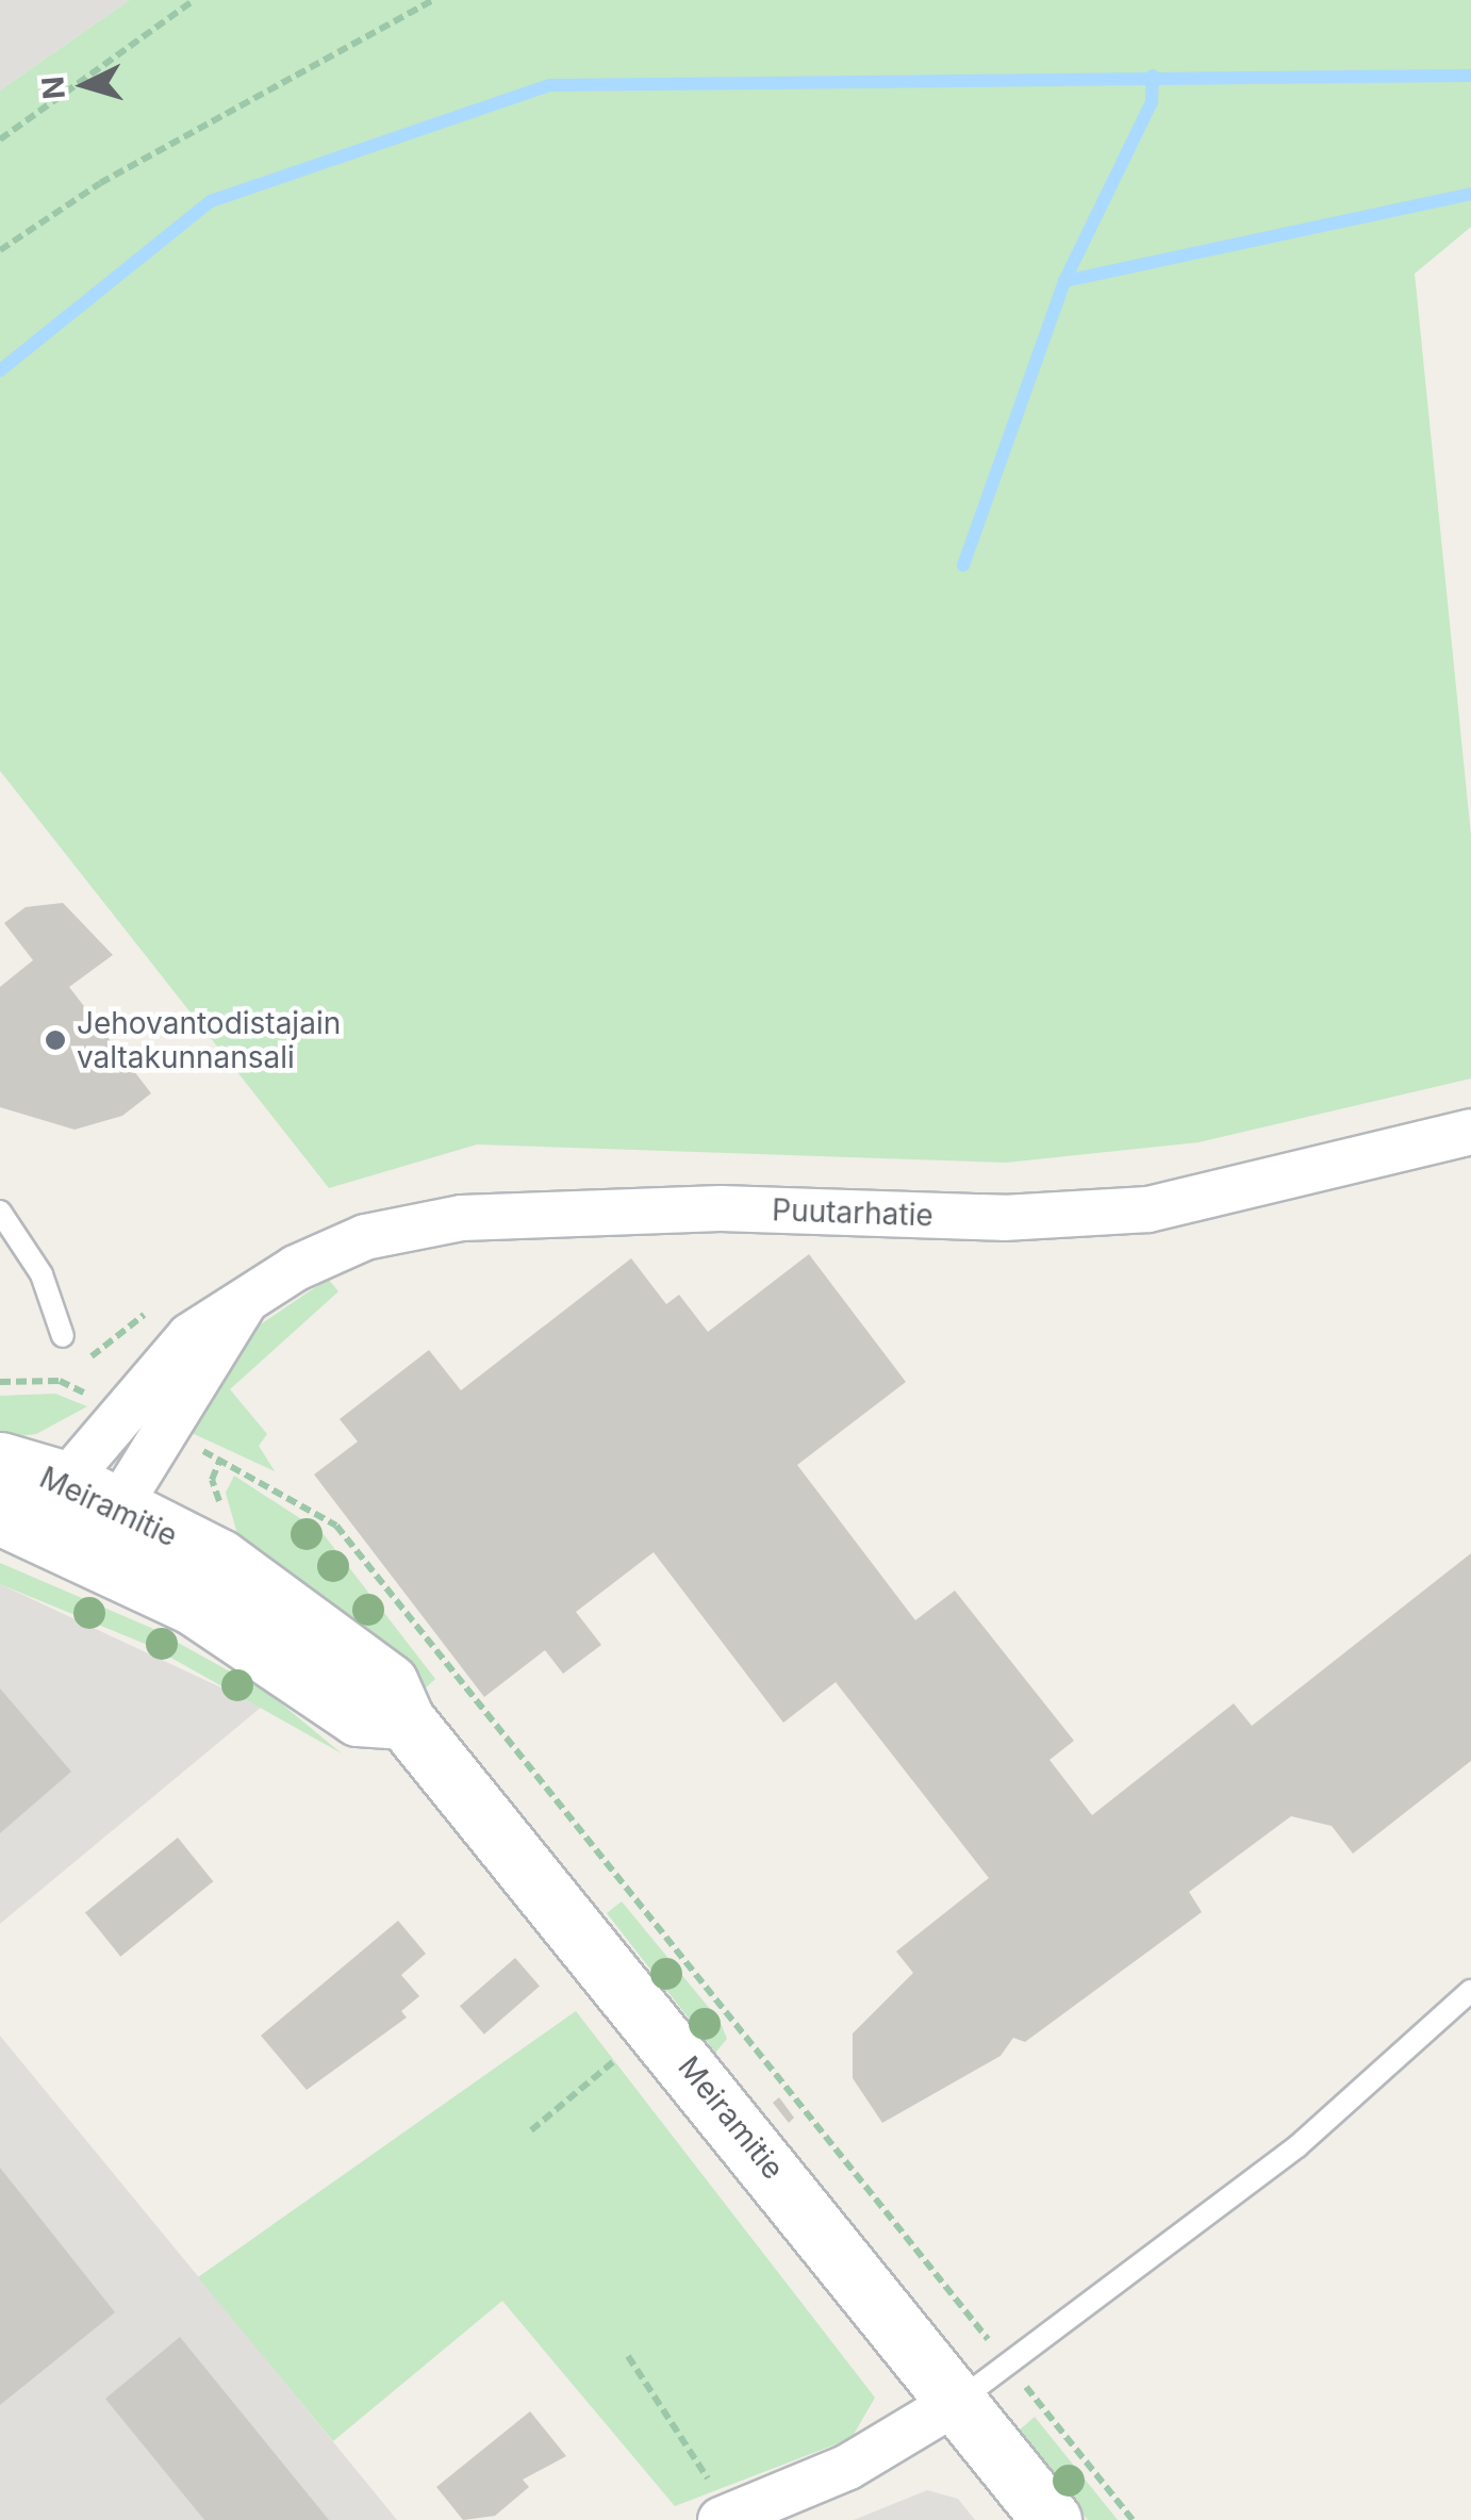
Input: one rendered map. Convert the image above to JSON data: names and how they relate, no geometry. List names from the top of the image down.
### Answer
{
  "streets": {
    "main road": ["Meiramitie"],
    "street": ["Puutarhatie"]
  },
  "crossings": [
    ["Puutarhatie", "Meiramitie"]
  ],
  "places": ["Jehovantodistajain valtakunnansali"],
  "north": "left"
}
